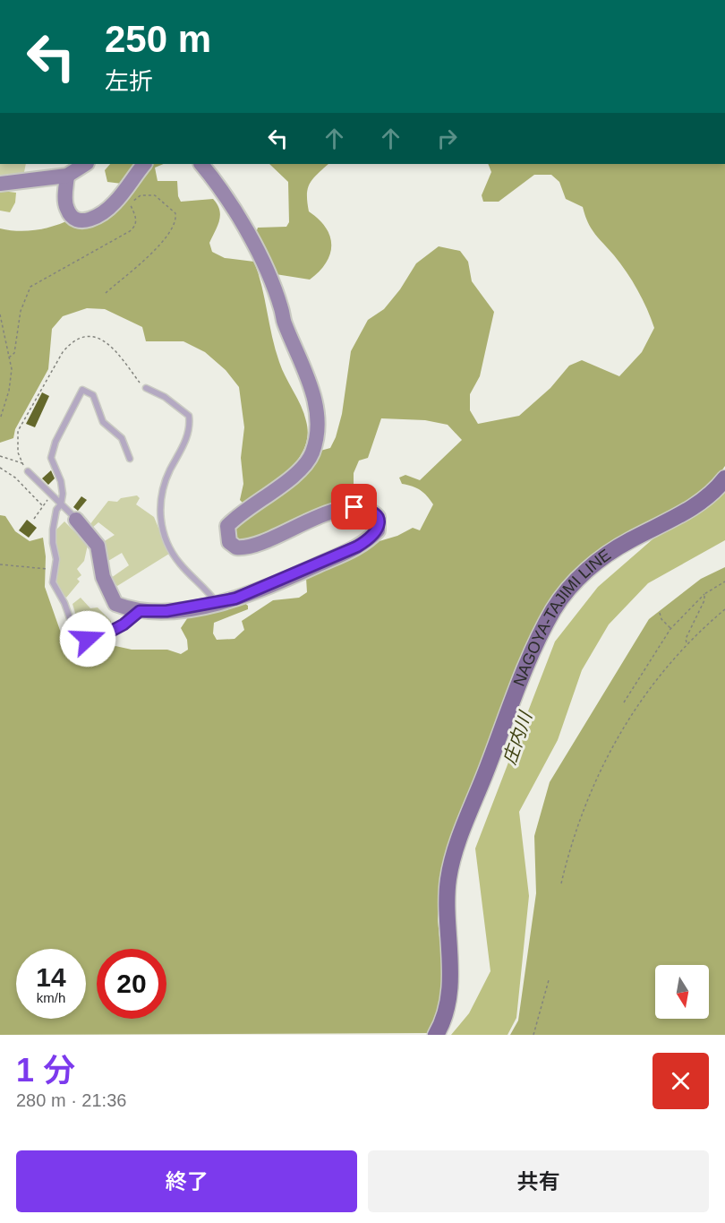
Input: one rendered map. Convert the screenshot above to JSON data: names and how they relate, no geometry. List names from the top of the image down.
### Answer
{
  "streets": {
    "main road": ["NAGOYA-TAJIMI LINE"]
  },
  "water": ["庄内川"],
  "north": "bottom",
  "page": {
    "turn": ["250 m", "左折"],
    "speed": "14 km/h",
    "limit": "20",
    "heading": ["1 分", "280 m · 21:36"],
    "buttons": ["終了", "共有"]
  }
}
